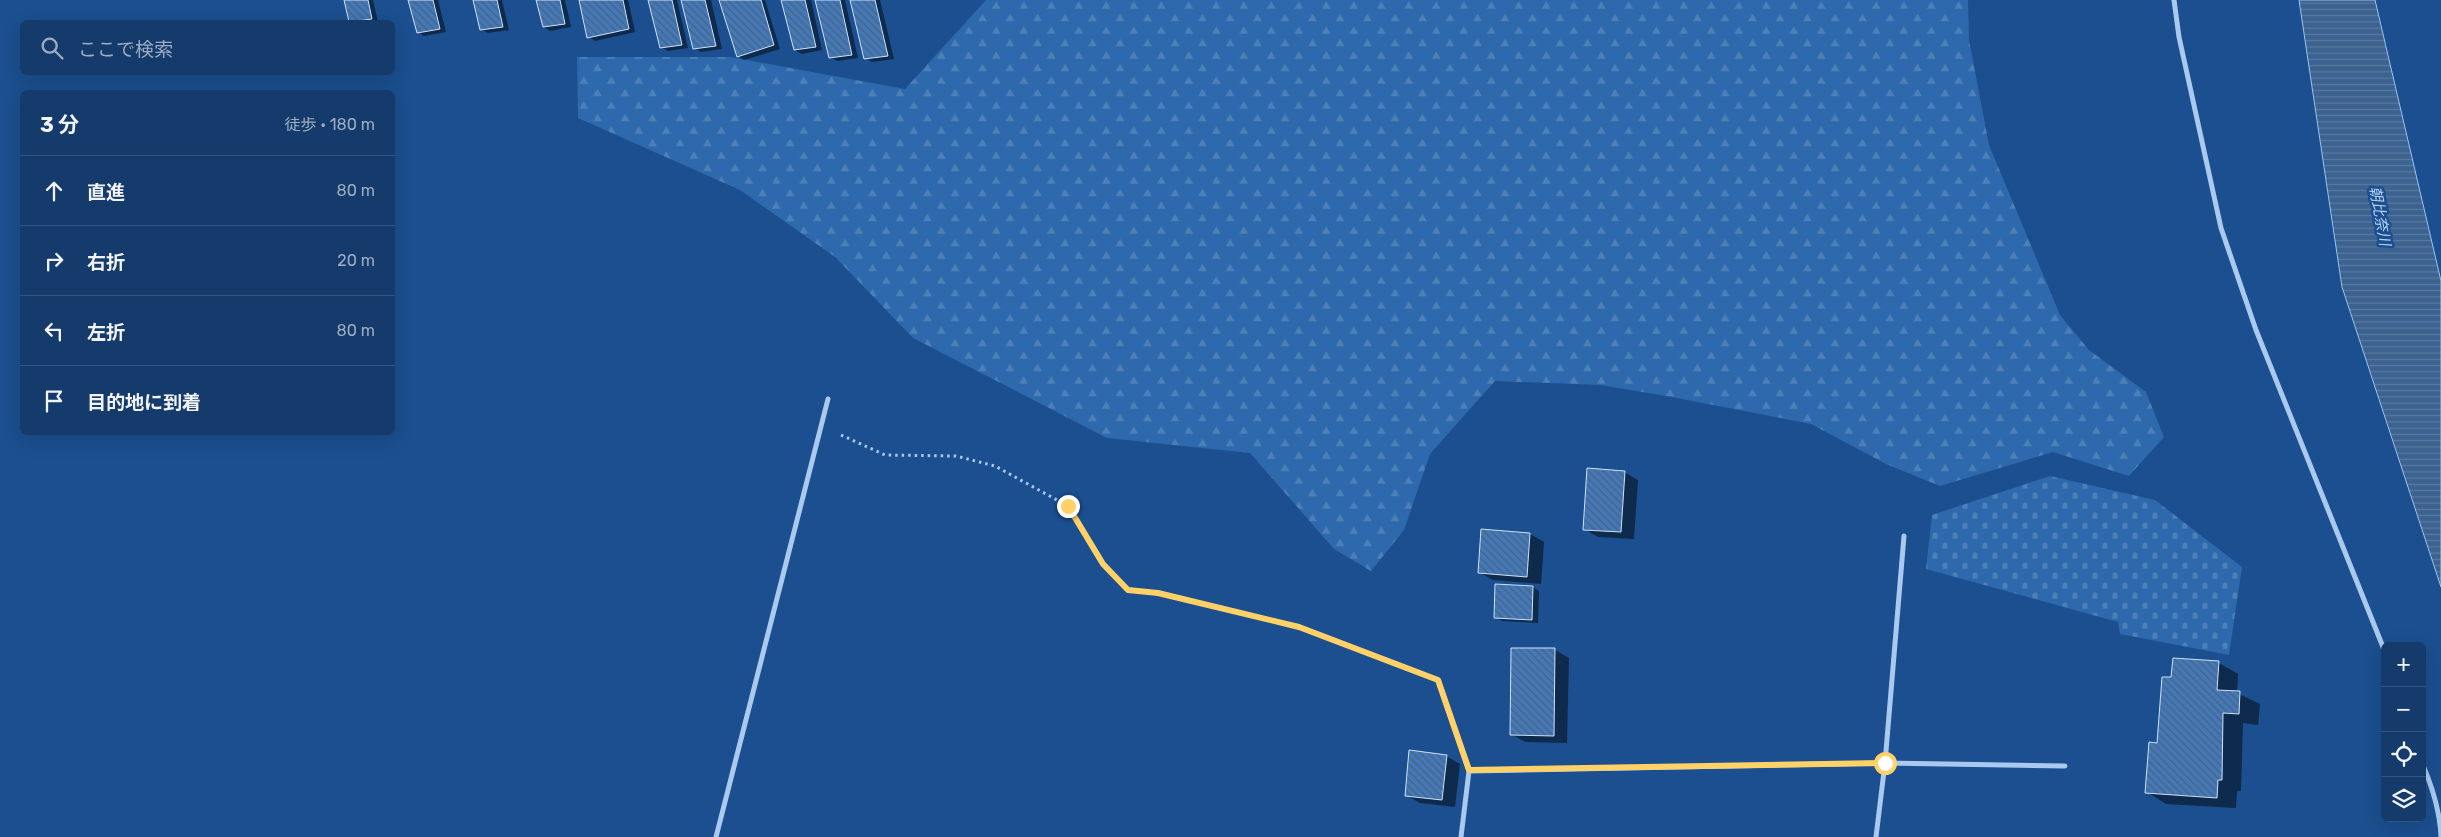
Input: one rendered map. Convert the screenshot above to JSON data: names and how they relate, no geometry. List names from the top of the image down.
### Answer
{
  "water": ["朝比奈川"],
  "page": {
    "search": "ここで検索",
    "heading": ["3 分", "徒歩 · 180 m"],
    "list": [
      ["直進", "80 m"],
      ["右折", "20 m"],
      ["左折", "80 m"],
      "目的地に到着"
    ],
    "map_buttons": ["+", "−"]
  }
}
